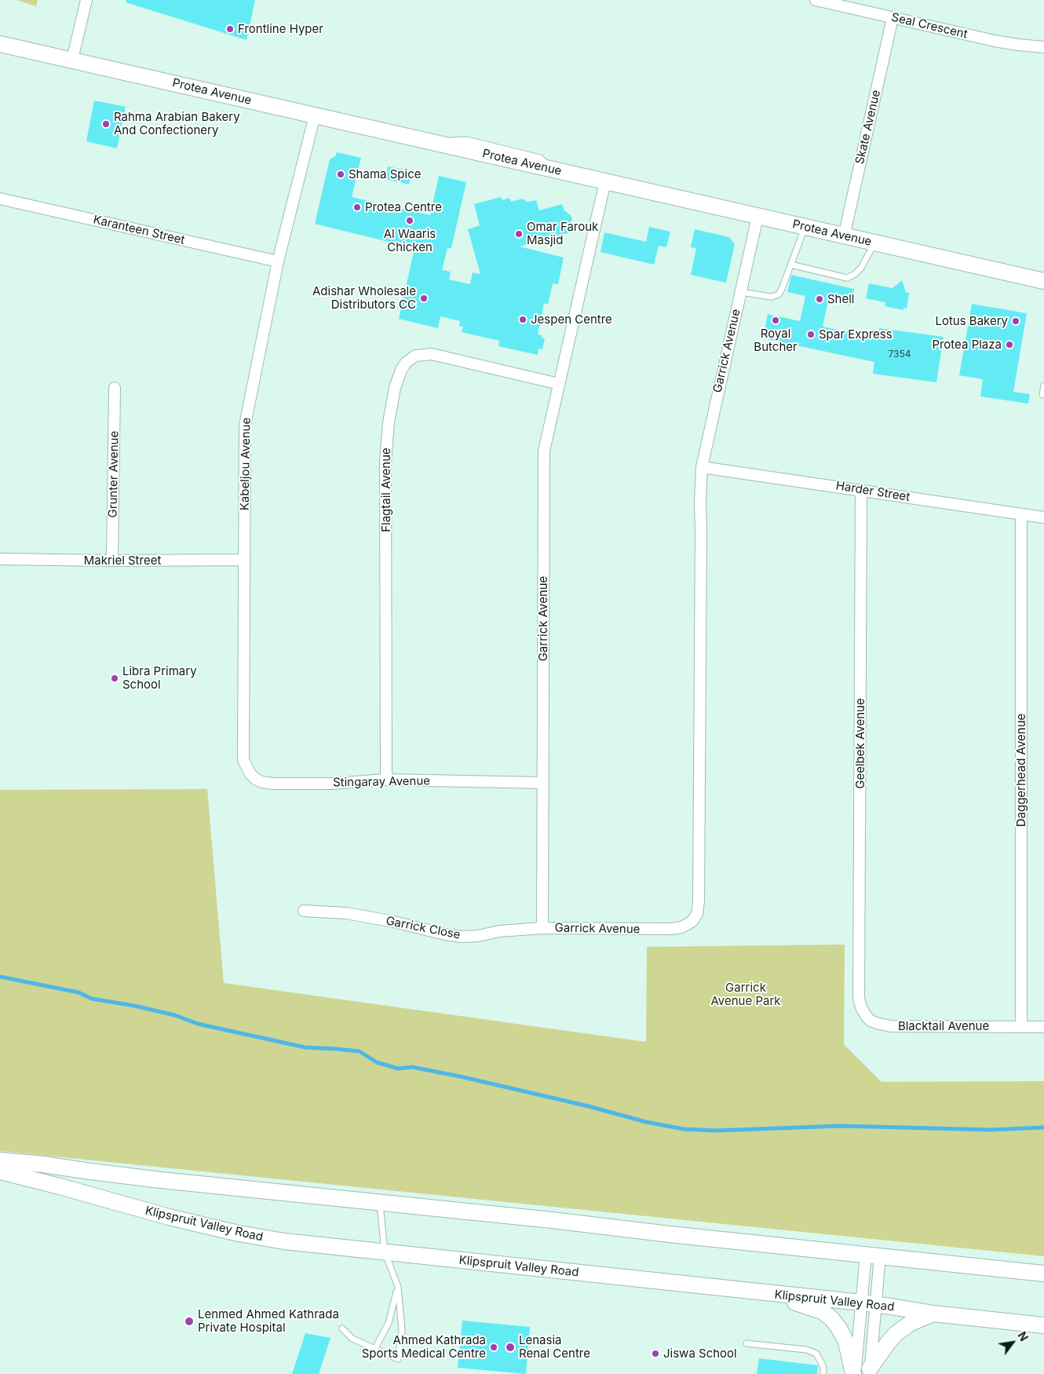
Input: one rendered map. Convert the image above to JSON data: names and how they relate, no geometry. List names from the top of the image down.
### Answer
{
  "streets": {
    "main road": ["Protea Avenue", "Klipspruit Valley Road"],
    "street": [
      "Seal Crescent",
      "Skate Avenue",
      "Karanteen Street",
      "Garrick Avenue",
      "Kabeljou Avenue",
      "Grunter Avenue",
      "Flagtail Avenue",
      "Harder Street",
      "Makriel Street",
      "Geelbek Avenue",
      "Daggerhead Avenue",
      "Stingaray Avenue",
      "Garrick Close",
      "Blacktail Avenue"
    ]
  },
  "crossings": [
    ["Seal Crescent", "Skate Avenue"],
    ["Protea Avenue", "Skate Avenue"],
    ["Protea Avenue", "Garrick Avenue"],
    ["Protea Avenue", "Kabeljou Avenue"],
    ["Karanteen Street", "Kabeljou Avenue"],
    ["Garrick Avenue", "Flagtail Avenue"],
    ["Garrick Avenue", "Harder Street"],
    ["Garrick Avenue", "Stingaray Avenue"],
    ["Garrick Avenue", "Garrick Close"],
    ["Kabeljou Avenue", "Makriel Street"],
    ["Kabeljou Avenue", "Stingaray Avenue"],
    ["Grunter Avenue", "Makriel Street"],
    ["Flagtail Avenue", "Stingaray Avenue"],
    ["Harder Street", "Geelbek Avenue"],
    ["Harder Street", "Daggerhead Avenue"],
    ["Geelbek Avenue", "Blacktail Avenue"],
    ["Daggerhead Avenue", "Blacktail Avenue"]
  ],
  "parks": ["Garrick Avenue Park"],
  "places": [
    "Frontline Hyper",
    "Rahma Arabian Bakery And Confectionery",
    "Shama Spice",
    "Protea Centre",
    "Al Waaris Chicken",
    "Omar Farouk Masjid",
    "Adishar Wholesale Distributors CC",
    "Shell",
    "Jespen Centre",
    "Royal Butcher",
    "Lotus Bakery",
    "Spar Express",
    "Protea Plaza",
    "Libra Primary School",
    "Lenmed Ahmed Kathrada Private Hospital",
    "Ahmed Kathrada Sports Medical Centre",
    "Lenasia Renal Centre",
    "Jiswa School"
  ],
  "house_numbers": ["7354"],
  "north": "top right"
}
